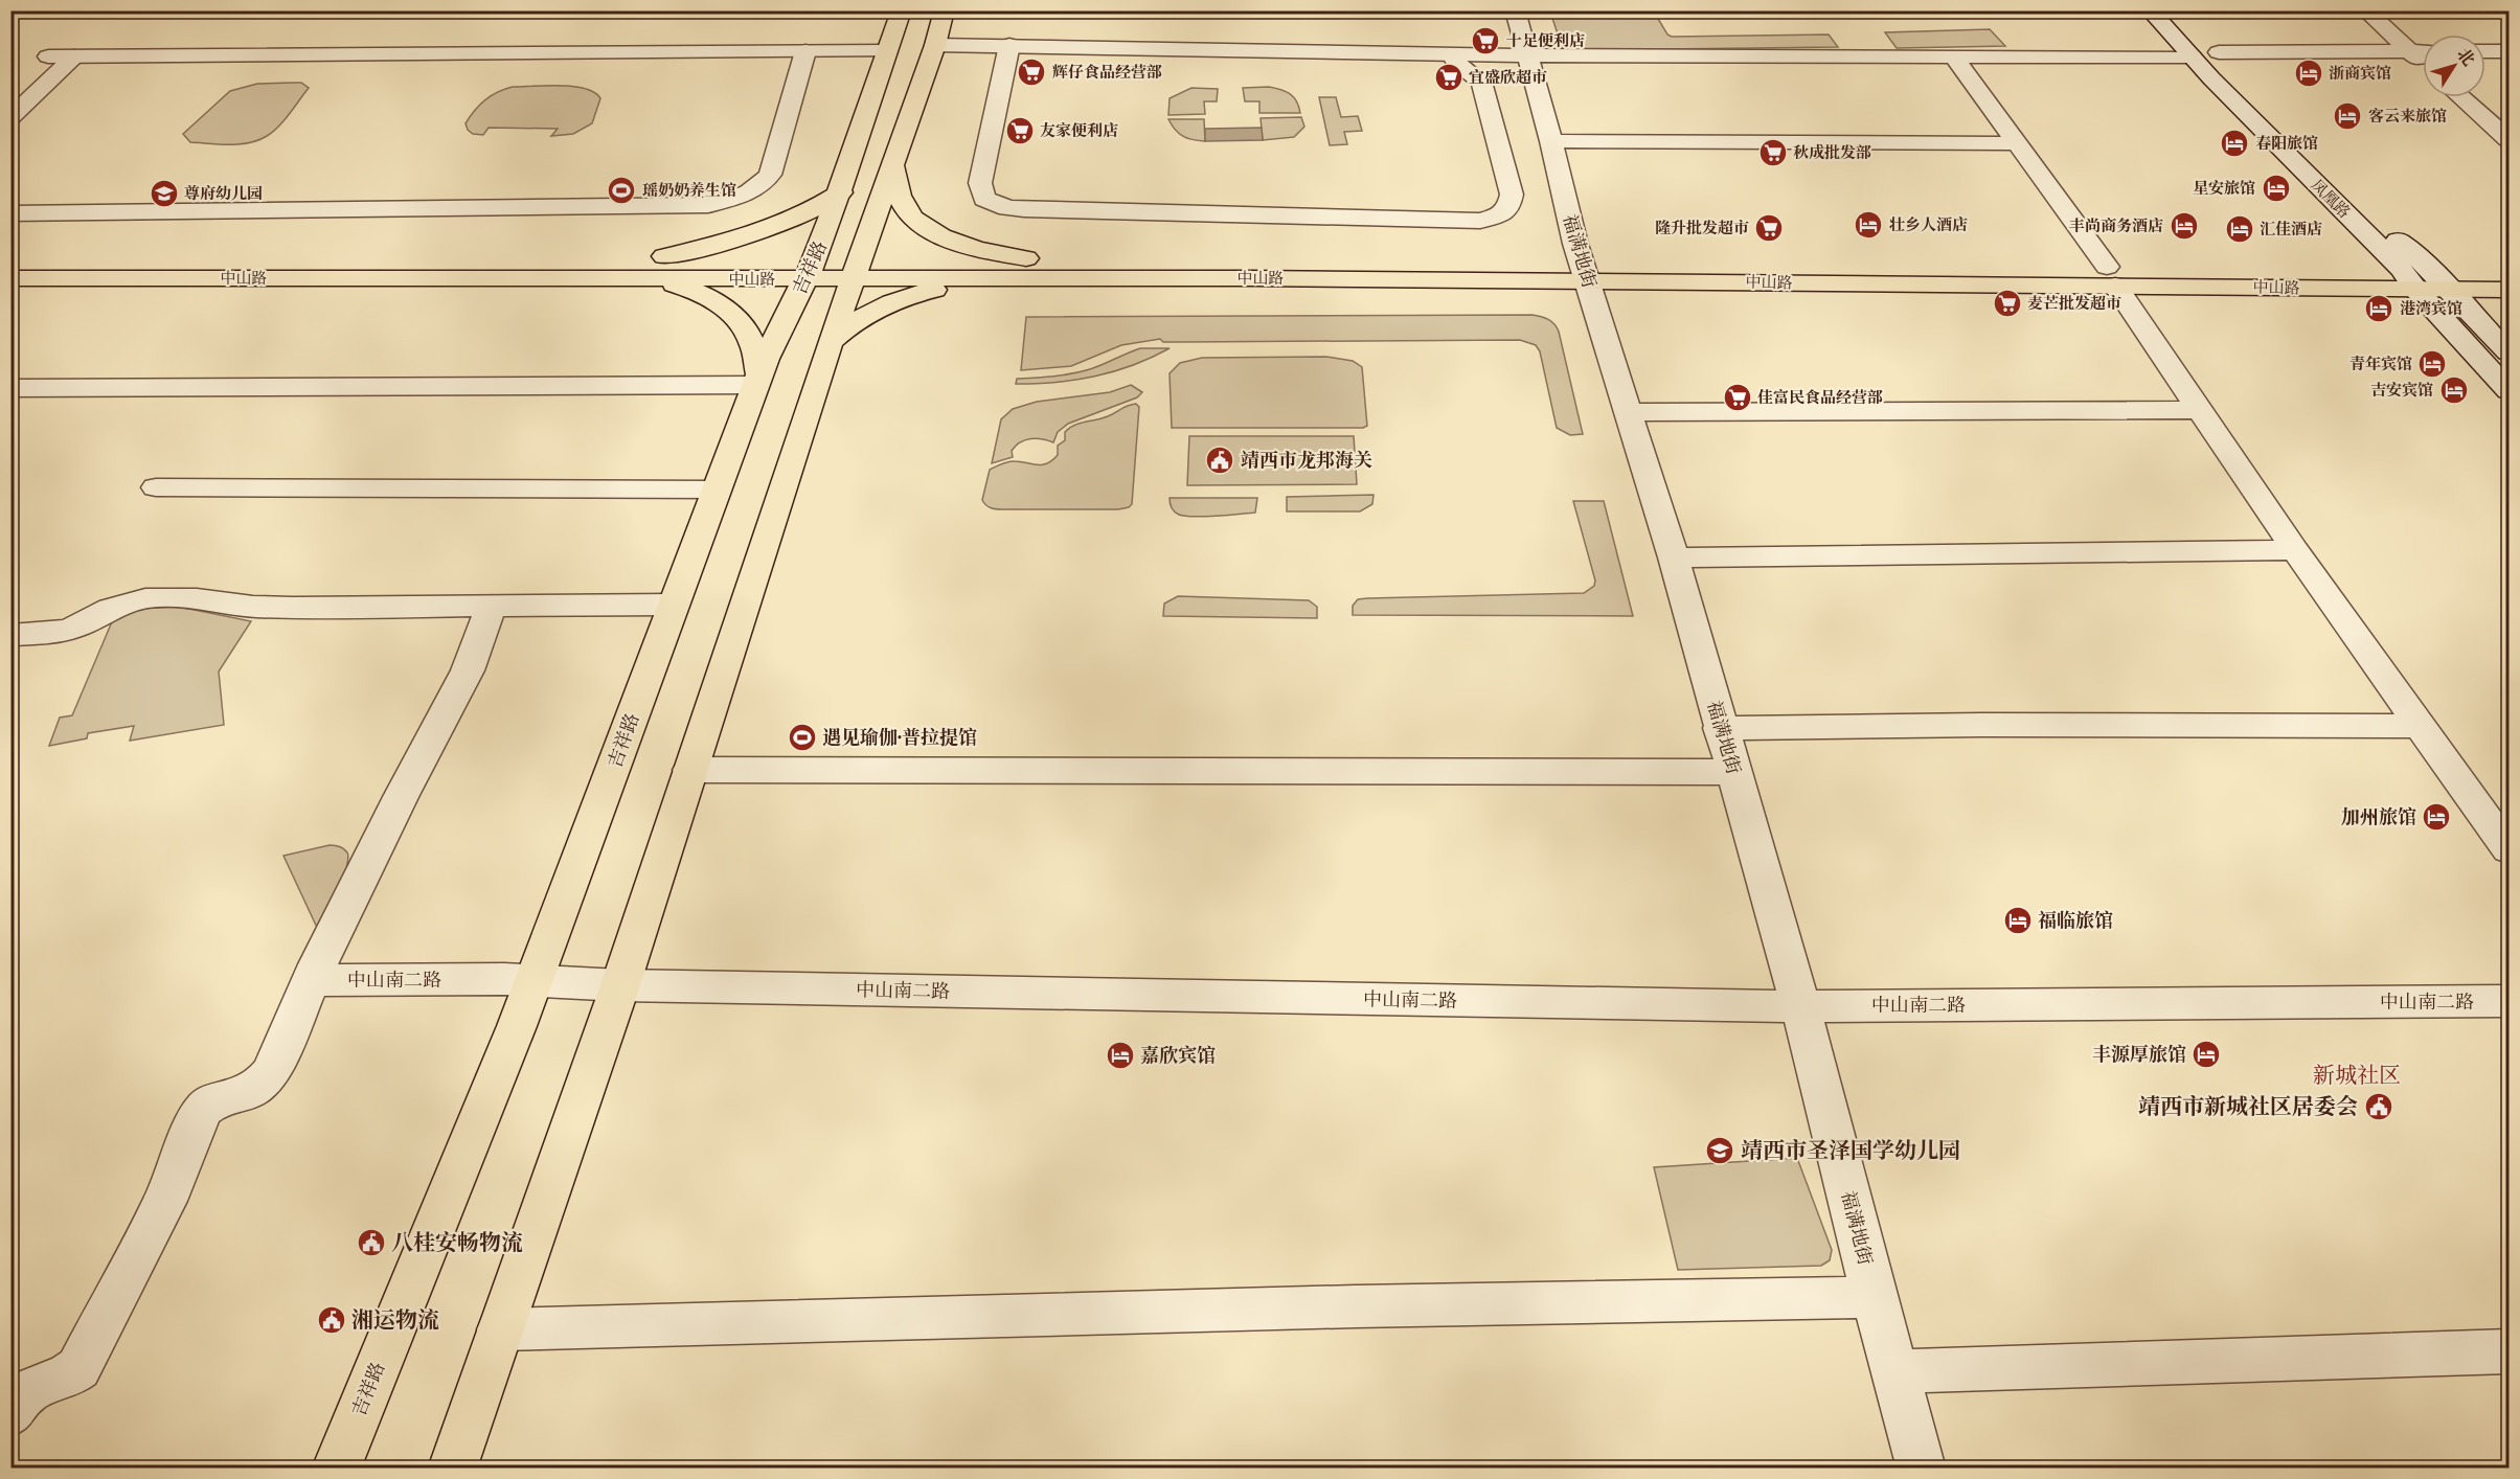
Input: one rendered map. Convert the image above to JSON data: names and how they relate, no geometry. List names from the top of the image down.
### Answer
{
  "streets": {
    "main road": ["吉祥路", "中山路"],
    "street": ["凤凰路", "福满地街", "中山南二路"]
  },
  "crossings": [
    ["凤凰路", "中山路"],
    ["福满地街", "中山路"],
    ["福满地街", "中山南二路"],
    ["吉祥路", "中山路"],
    ["吉祥路", "中山南二路"]
  ],
  "districts": ["新城社区"],
  "places": {
    "supermarket": [
      "十足便利店",
      "辉仔食品经营部",
      "宜盛欣超市",
      "友家便利店",
      "秋成批发部",
      "隆升批发超市",
      "麦芒批发超市",
      "佳富民食品经营部"
    ],
    "hotel": [
      "浙商宾馆",
      "客云来旅馆",
      "春阳旅馆",
      "星安旅馆",
      "壮乡人酒店",
      "丰尚商务酒店",
      "汇佳酒店",
      "港湾宾馆",
      "青年宾馆",
      "吉安宾馆",
      "加州旅馆",
      "福临旅馆",
      "丰源厚旅馆",
      "嘉欣宾馆"
    ],
    "sports": ["瑶奶奶养生馆", "遇见瑜伽·普拉提馆"],
    "school or university": ["尊府幼儿园", "靖西市圣泽国学幼儿园"],
    "public building": [
      "靖西市龙邦海关",
      "靖西市新城社区居委会",
      "八桂安畅物流",
      "湘运物流"
    ]
  },
  "north": "top right"
}
